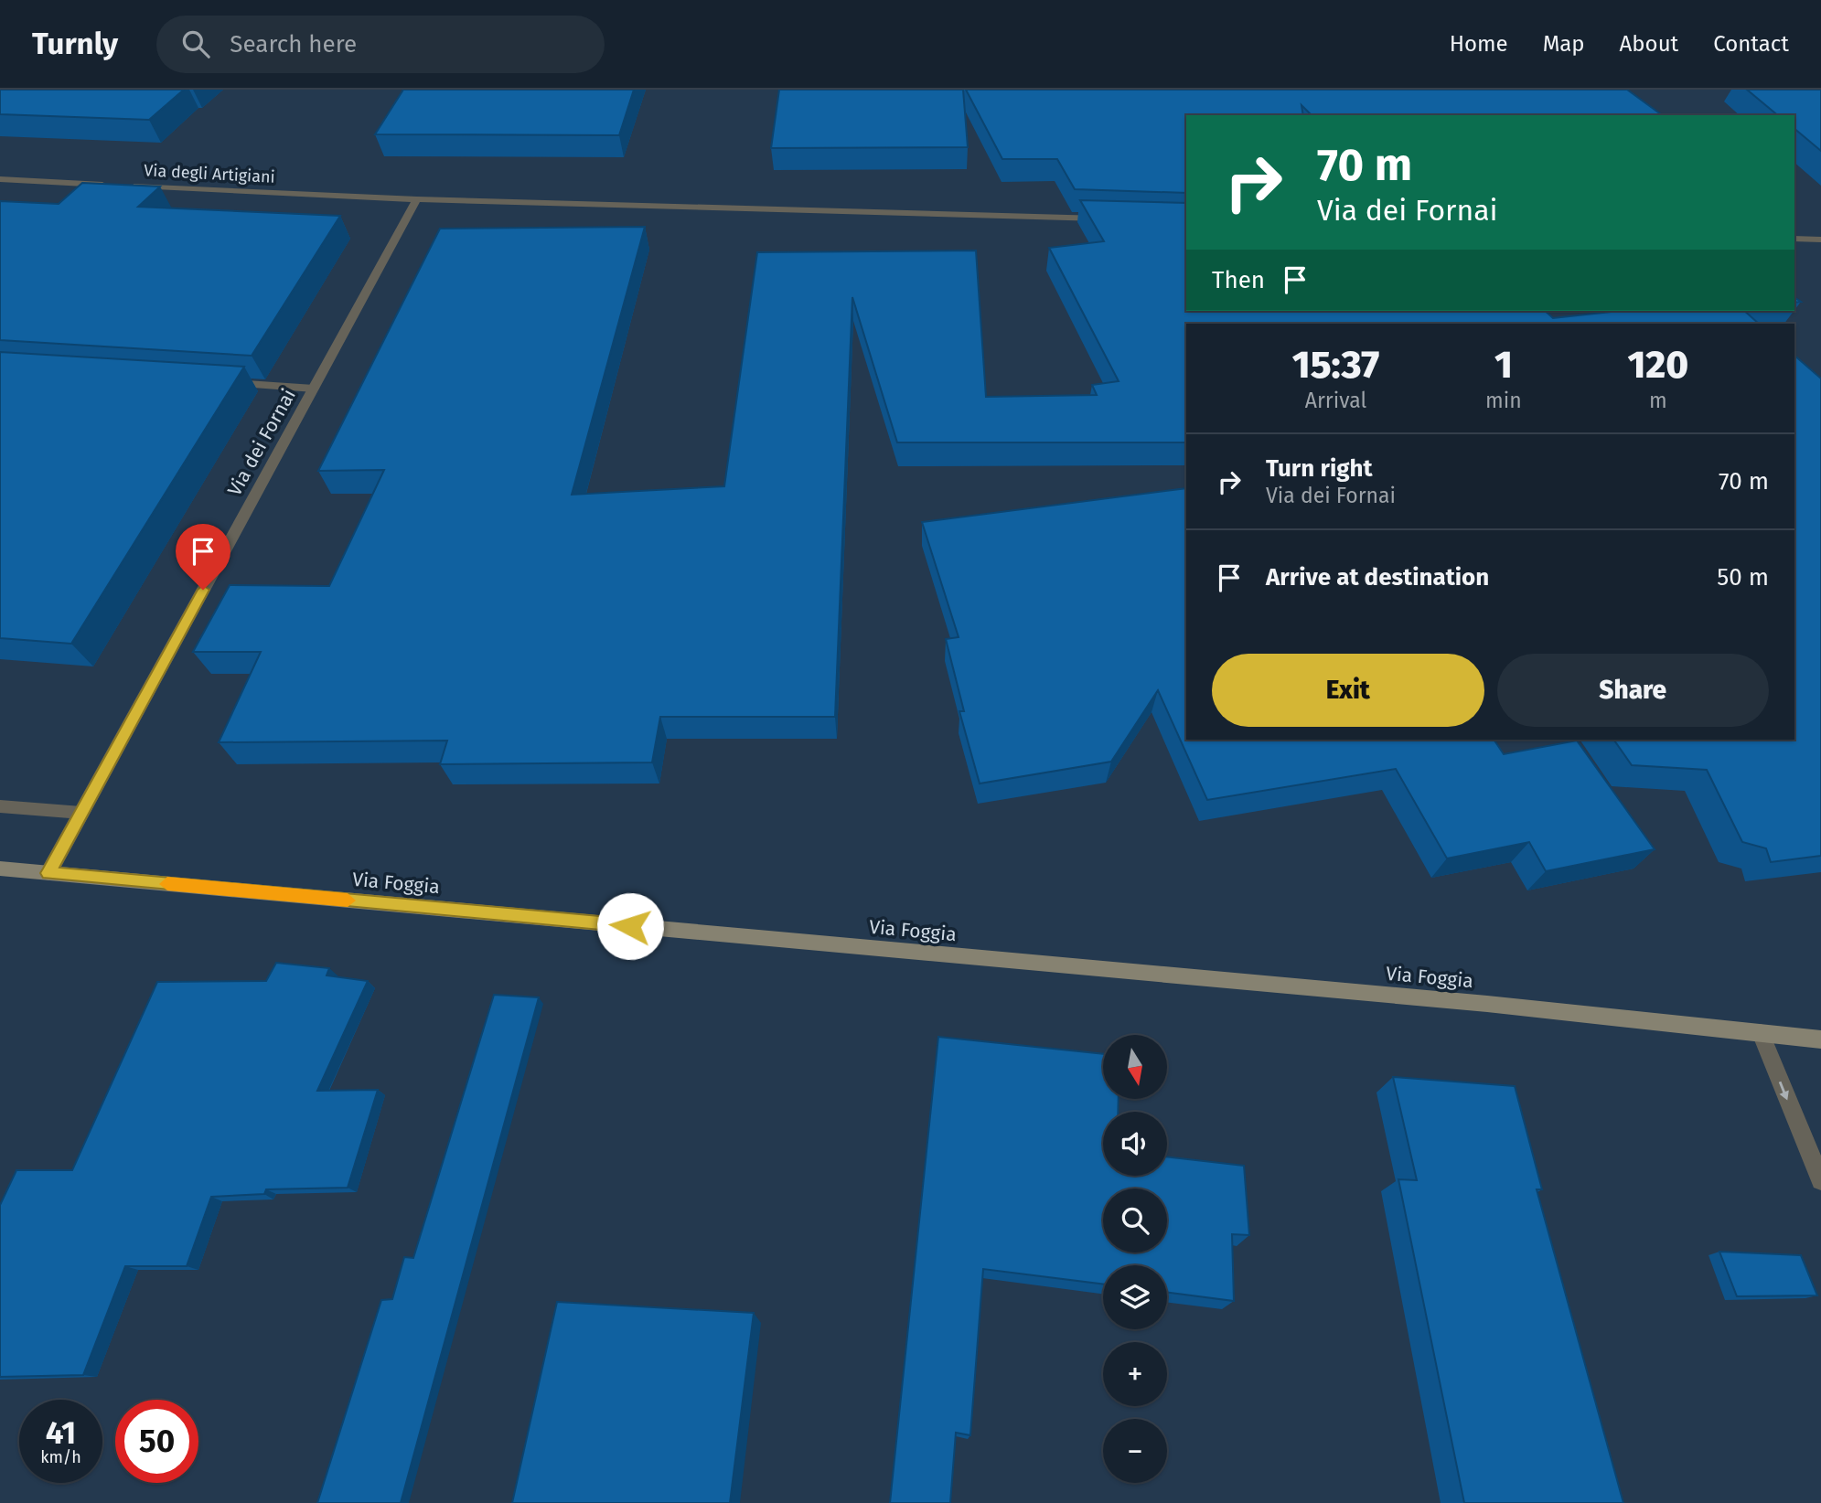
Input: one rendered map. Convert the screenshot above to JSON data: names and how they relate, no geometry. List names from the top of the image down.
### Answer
{
  "streets": {
    "main road": ["Via Foggia"],
    "street": ["Via degli Artigiani", "Via dei Fornai"]
  },
  "crossings": [
    ["Via degli Artigiani", "Via dei Fornai"],
    ["Via dei Fornai", "Via Foggia"]
  ],
  "north": "bottom",
  "page": {
    "header": "Turnly",
    "search": "Search here",
    "nav": [
      "Home",
      "Map",
      "About",
      "Contact"
    ],
    "turn": ["70 m", "Via dei Fornai"],
    "then": "Then",
    "eta": [
      "15:37",
      "Arrival",
      "1",
      "min",
      "120",
      "m"
    ],
    "list": [
      {
        "name": "Turn right",
        "note": "Via dei Fornai",
        "value": "70 m"
      },
      {
        "name": "Arrive at destination",
        "value": "50 m"
      }
    ],
    "buttons": ["Exit", "Share"],
    "map_buttons": ["+", "−"],
    "speed": "41 km/h",
    "limit": "50"
  }
}
